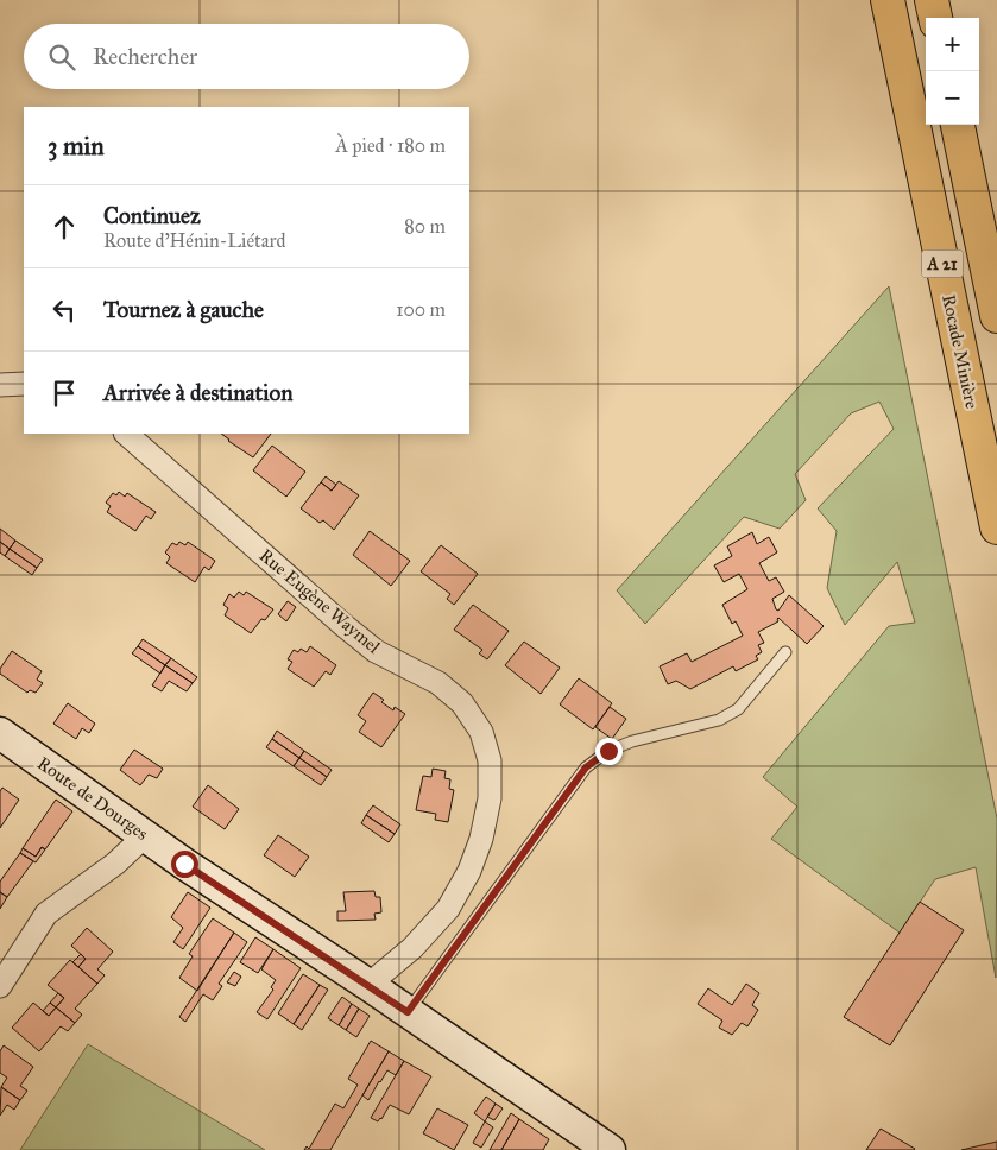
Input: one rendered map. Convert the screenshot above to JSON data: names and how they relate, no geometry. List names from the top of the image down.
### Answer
{
  "streets": {
    "highway": ["A 21", "Rocade Minière"],
    "main road": ["Route de Dourges"],
    "street": ["Rue Eugène Waymel"]
  },
  "crossings": [
    ["Rue Eugène Waymel", "Route de Dourges"]
  ],
  "page": {
    "map_buttons": ["+", "−"],
    "search": "Rechercher",
    "heading": ["3 min", "À pied · 180 m"],
    "list": [
      ["Continuez", "Route d'Hénin-Liétard", "80 m"],
      ["Tournez à gauche", "100 m"],
      "Arrivée à destination"
    ]
  }
}
